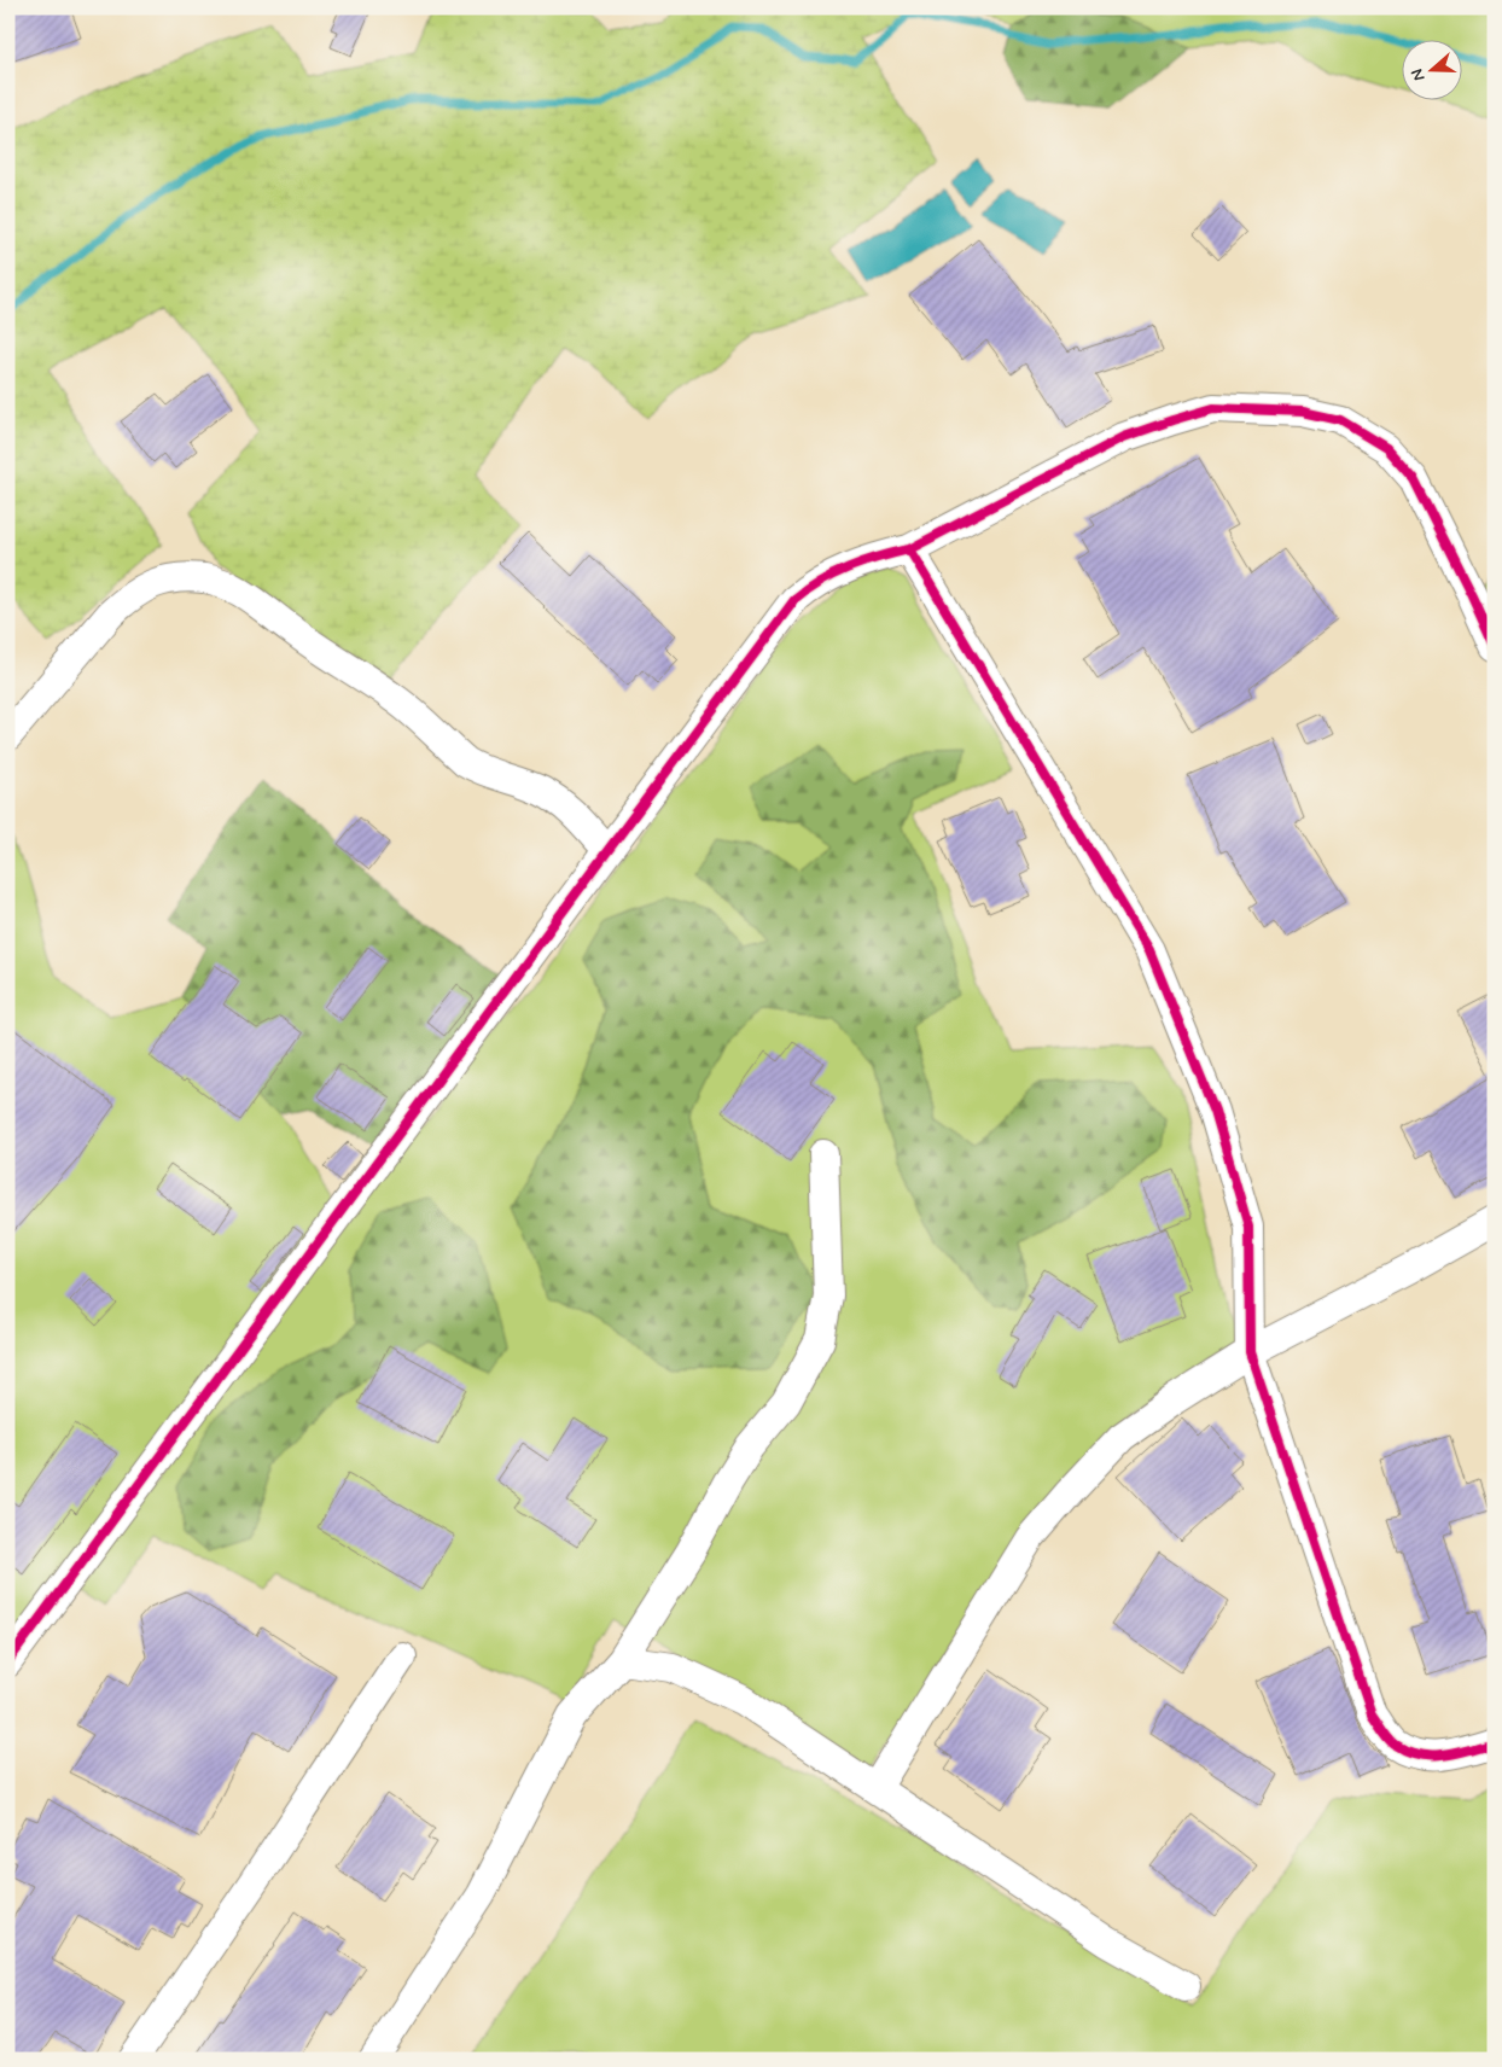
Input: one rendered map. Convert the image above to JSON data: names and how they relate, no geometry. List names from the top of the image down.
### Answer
{
  "north": "left"
}
